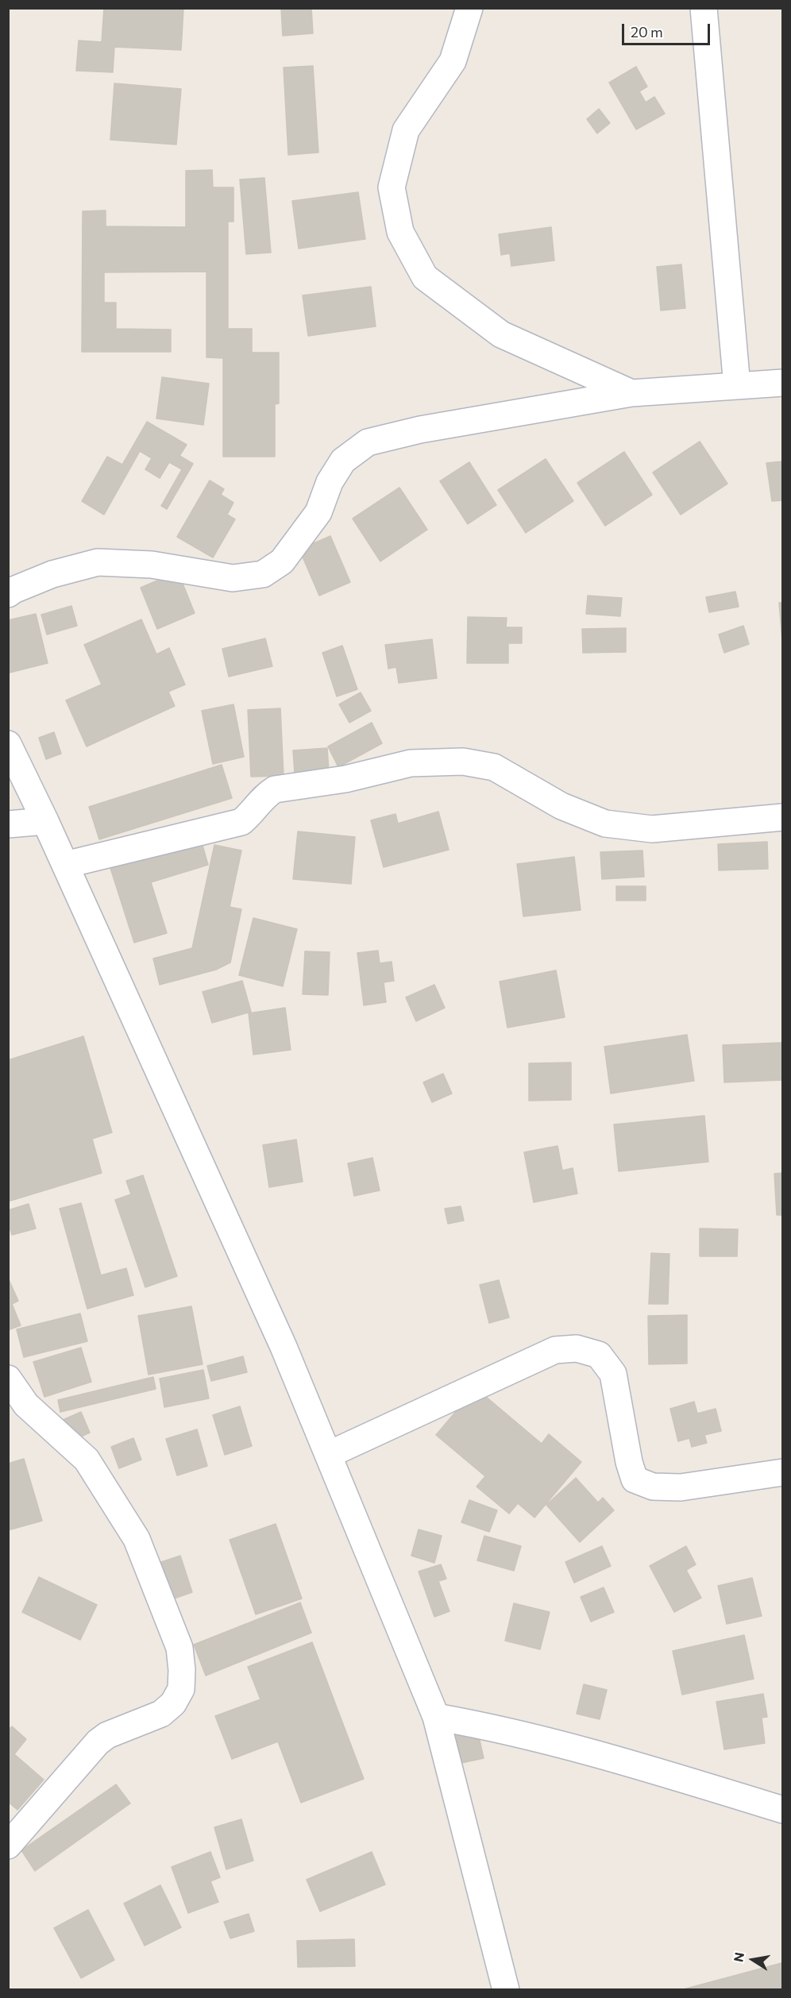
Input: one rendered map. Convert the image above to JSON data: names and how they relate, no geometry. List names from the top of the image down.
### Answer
{
  "scale_bar": "20 m",
  "north": "left"
}
